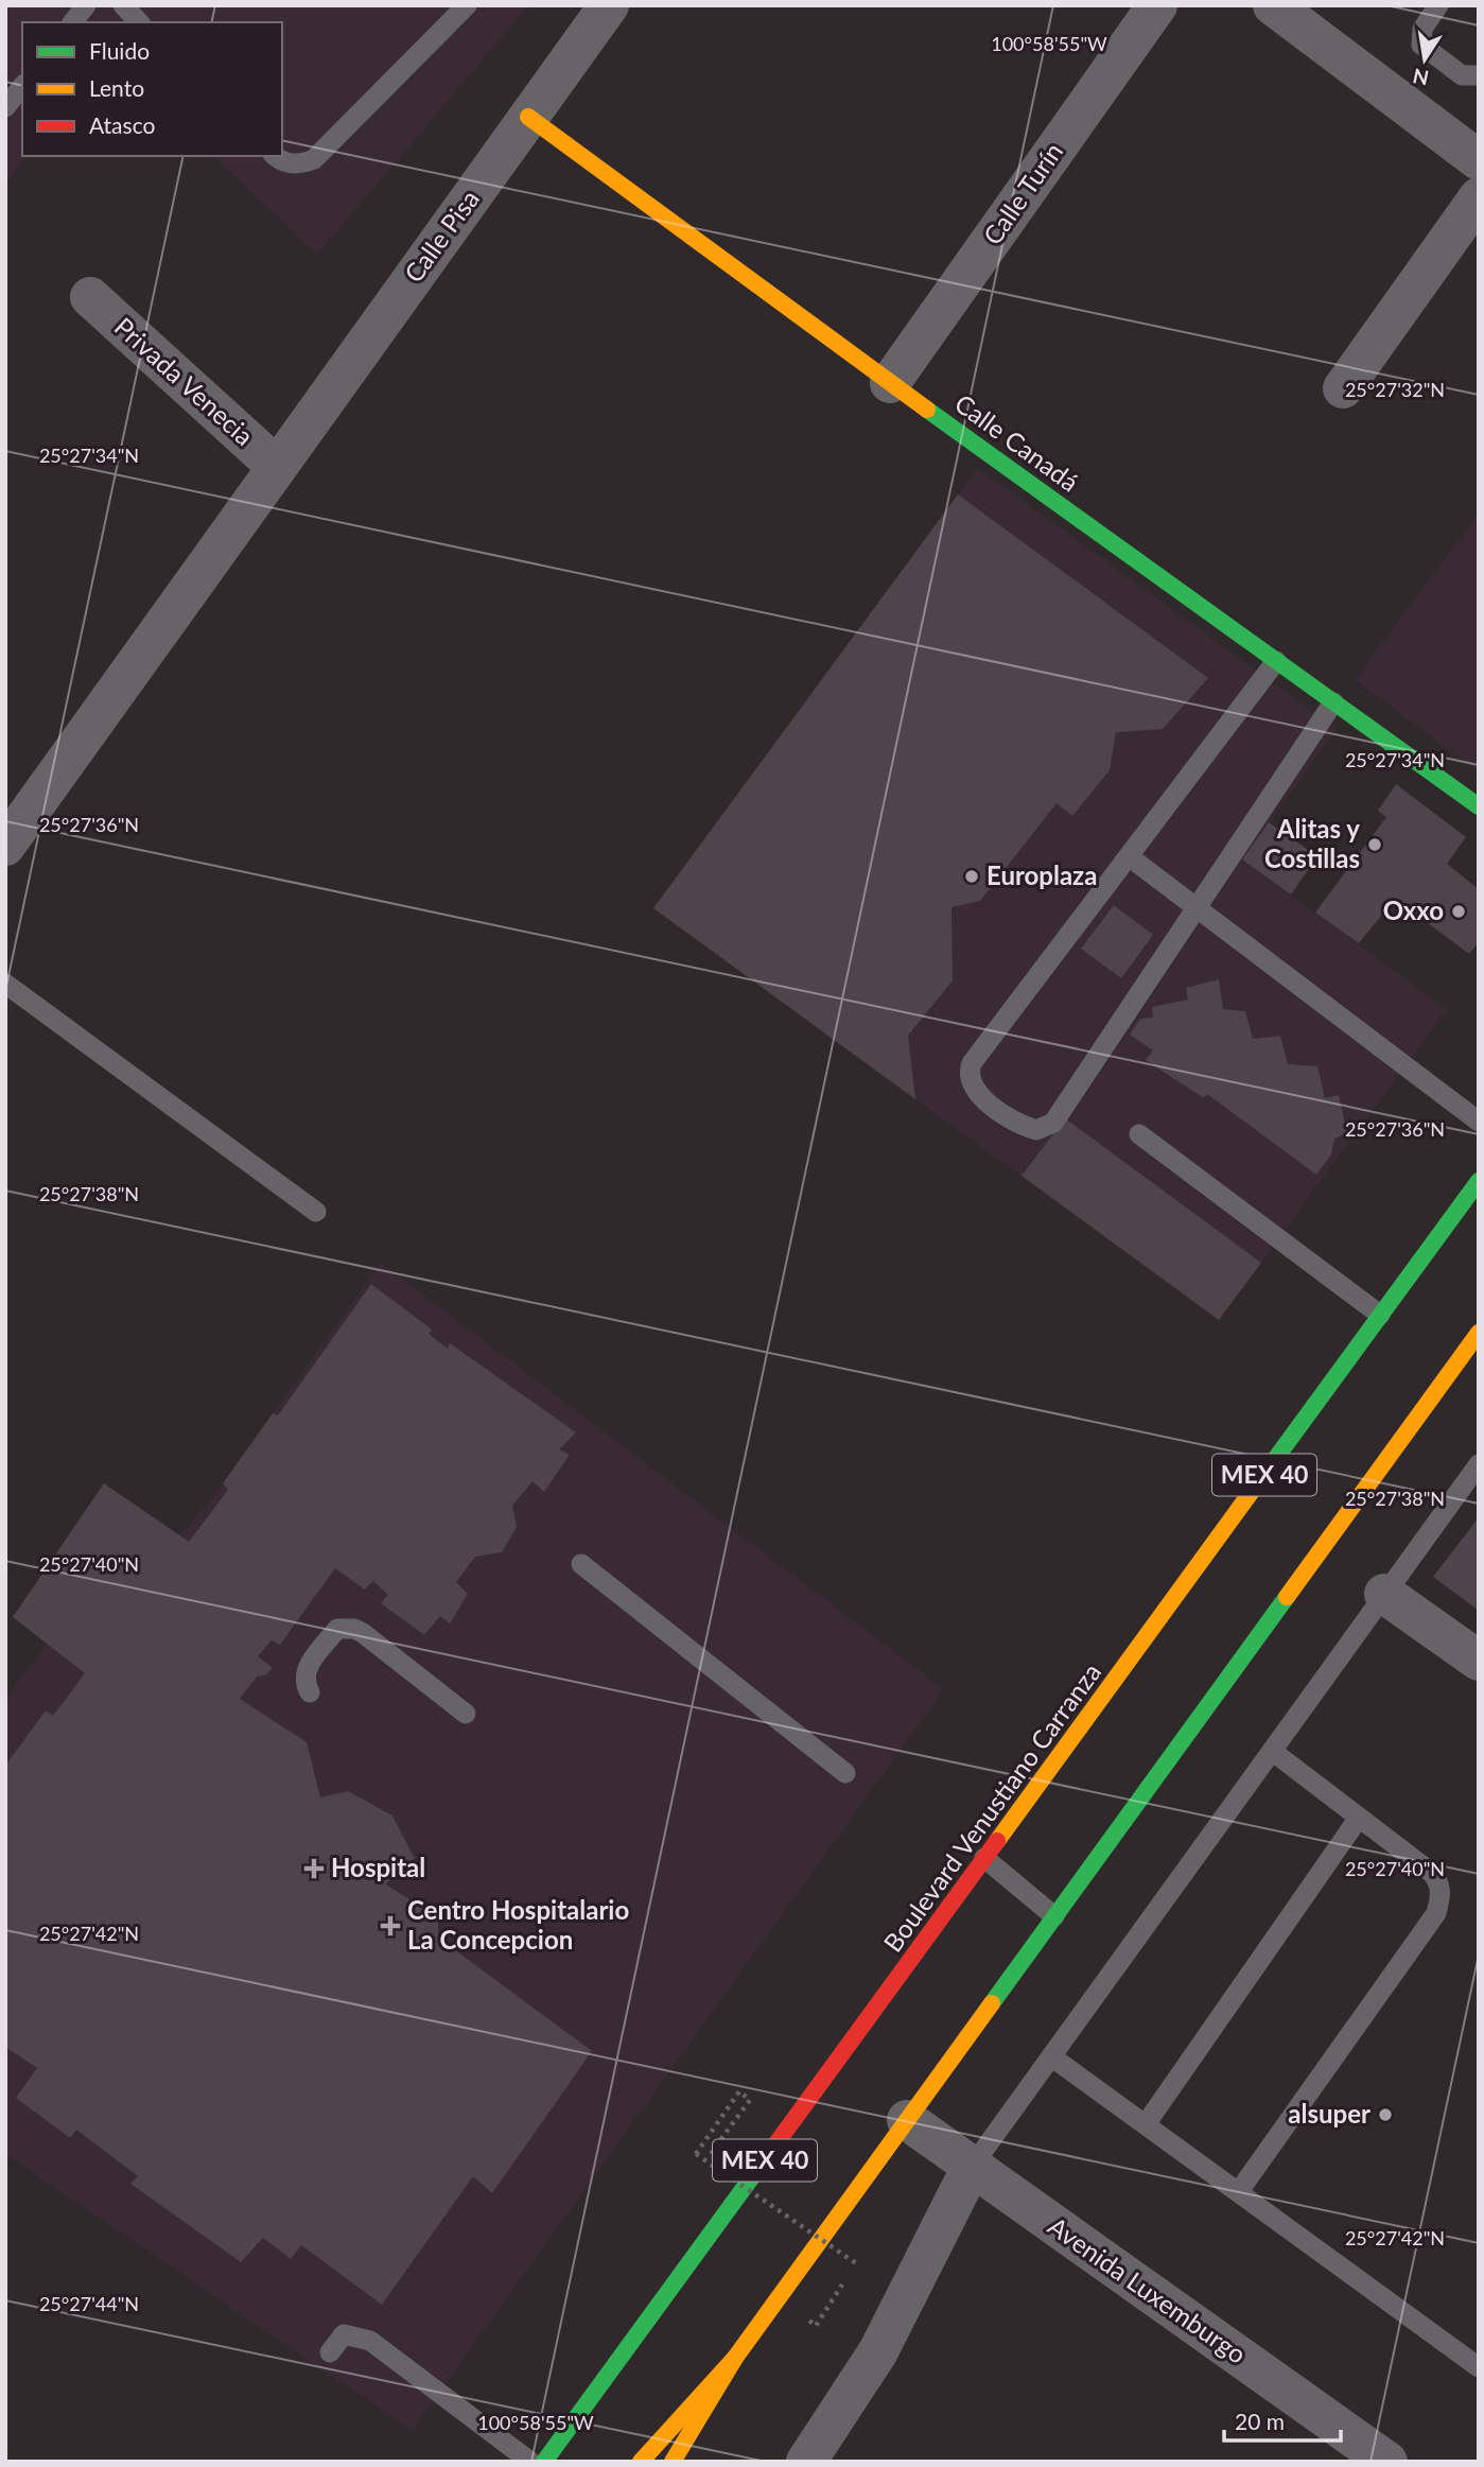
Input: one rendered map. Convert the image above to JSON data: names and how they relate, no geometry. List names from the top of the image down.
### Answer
{
  "streets": {
    "main road": ["Calle Canadá", "MEX 40", "Boulevard Venustiano Carranza"],
    "street": [
      "Calle Turín",
      "Calle Pisa",
      "Privada Venecia",
      "Avenida Luxemburgo"
    ]
  },
  "crossings": [
    ["Calle Turín", "Calle Canadá"],
    ["Calle Pisa", "Privada Venecia"],
    ["Calle Pisa", "Calle Canadá"],
    ["MEX 40", "Avenida Luxemburgo"]
  ],
  "places": {
    "other": [
      "Alitas y Costillas",
      "Europlaza",
      "Oxxo",
      "alsuper"
    ],
    "health": ["Hospital", "Centro Hospitalario La Concepcion"]
  },
  "legend": ["Fluido", "Lento", "Atasco"],
  "scale_bar": "20 m",
  "north": "bottom",
  "coordinates": [
    "100°58'55\"W",
    "25°27'32\"N",
    "25°27'34\"N",
    "25°27'36\"N",
    "25°27'38\"N",
    "25°27'40\"N",
    "25°27'42\"N",
    "25°27'44\"N"
  ]
}
